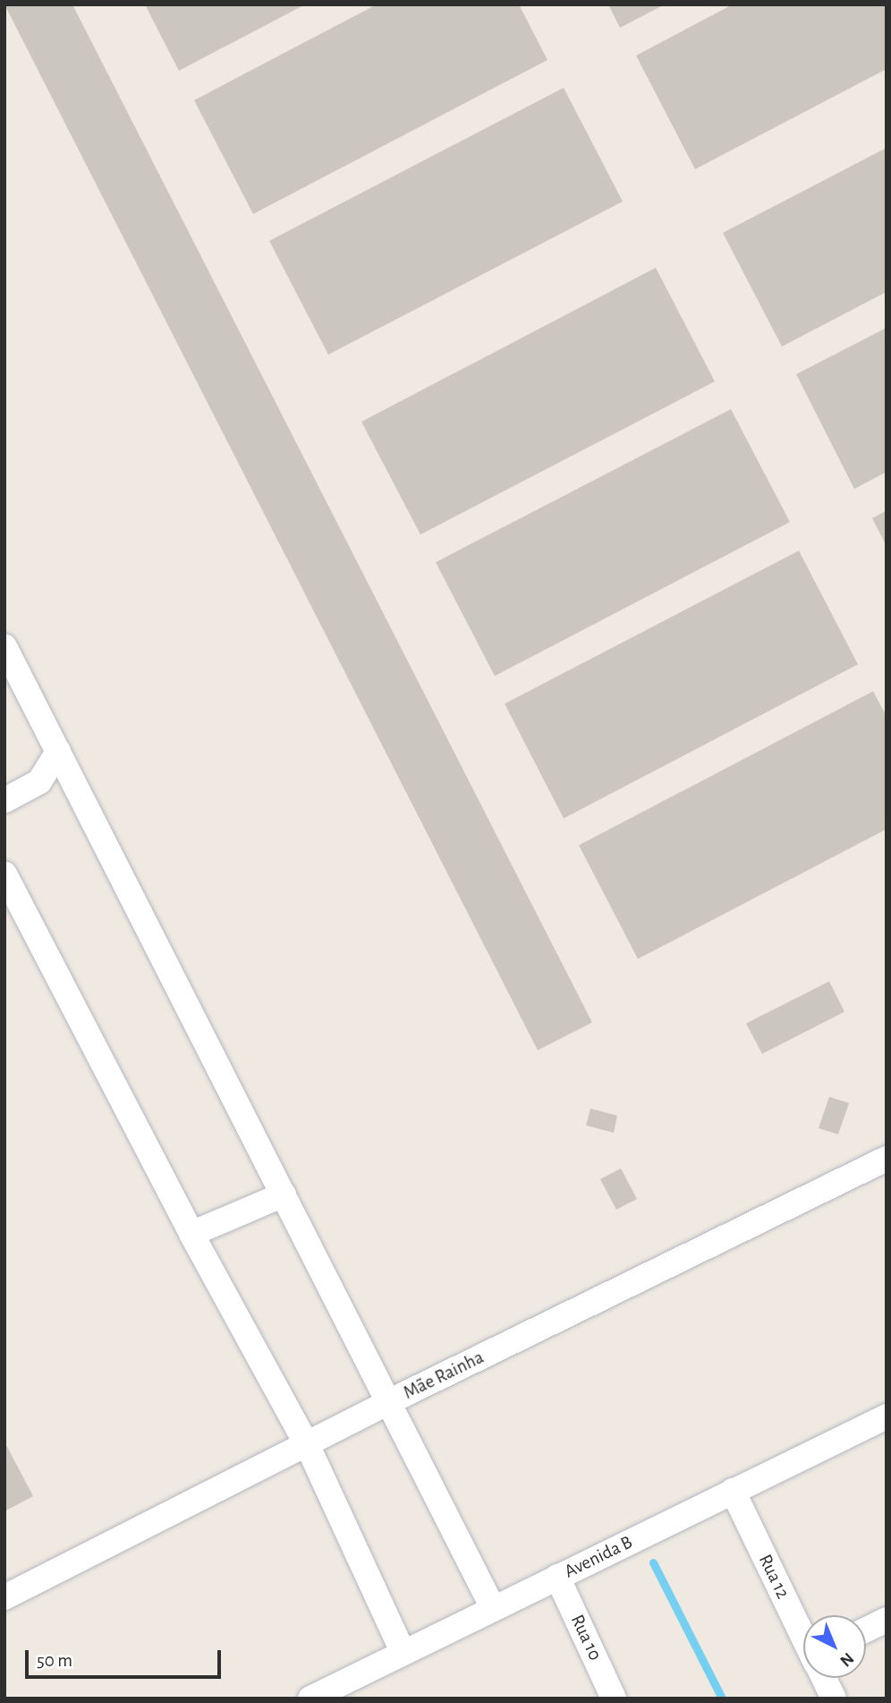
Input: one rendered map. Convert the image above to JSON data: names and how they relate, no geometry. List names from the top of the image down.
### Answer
{
  "streets": {
    "street": [
      "Mãe Rainha",
      "Avenida B",
      "Rua 12",
      "Rua 10"
    ]
  },
  "crossings": [
    ["Avenida B", "Rua 12"],
    ["Avenida B", "Rua 10"]
  ],
  "scale_bar": "50 m",
  "north": "bottom right"
}
